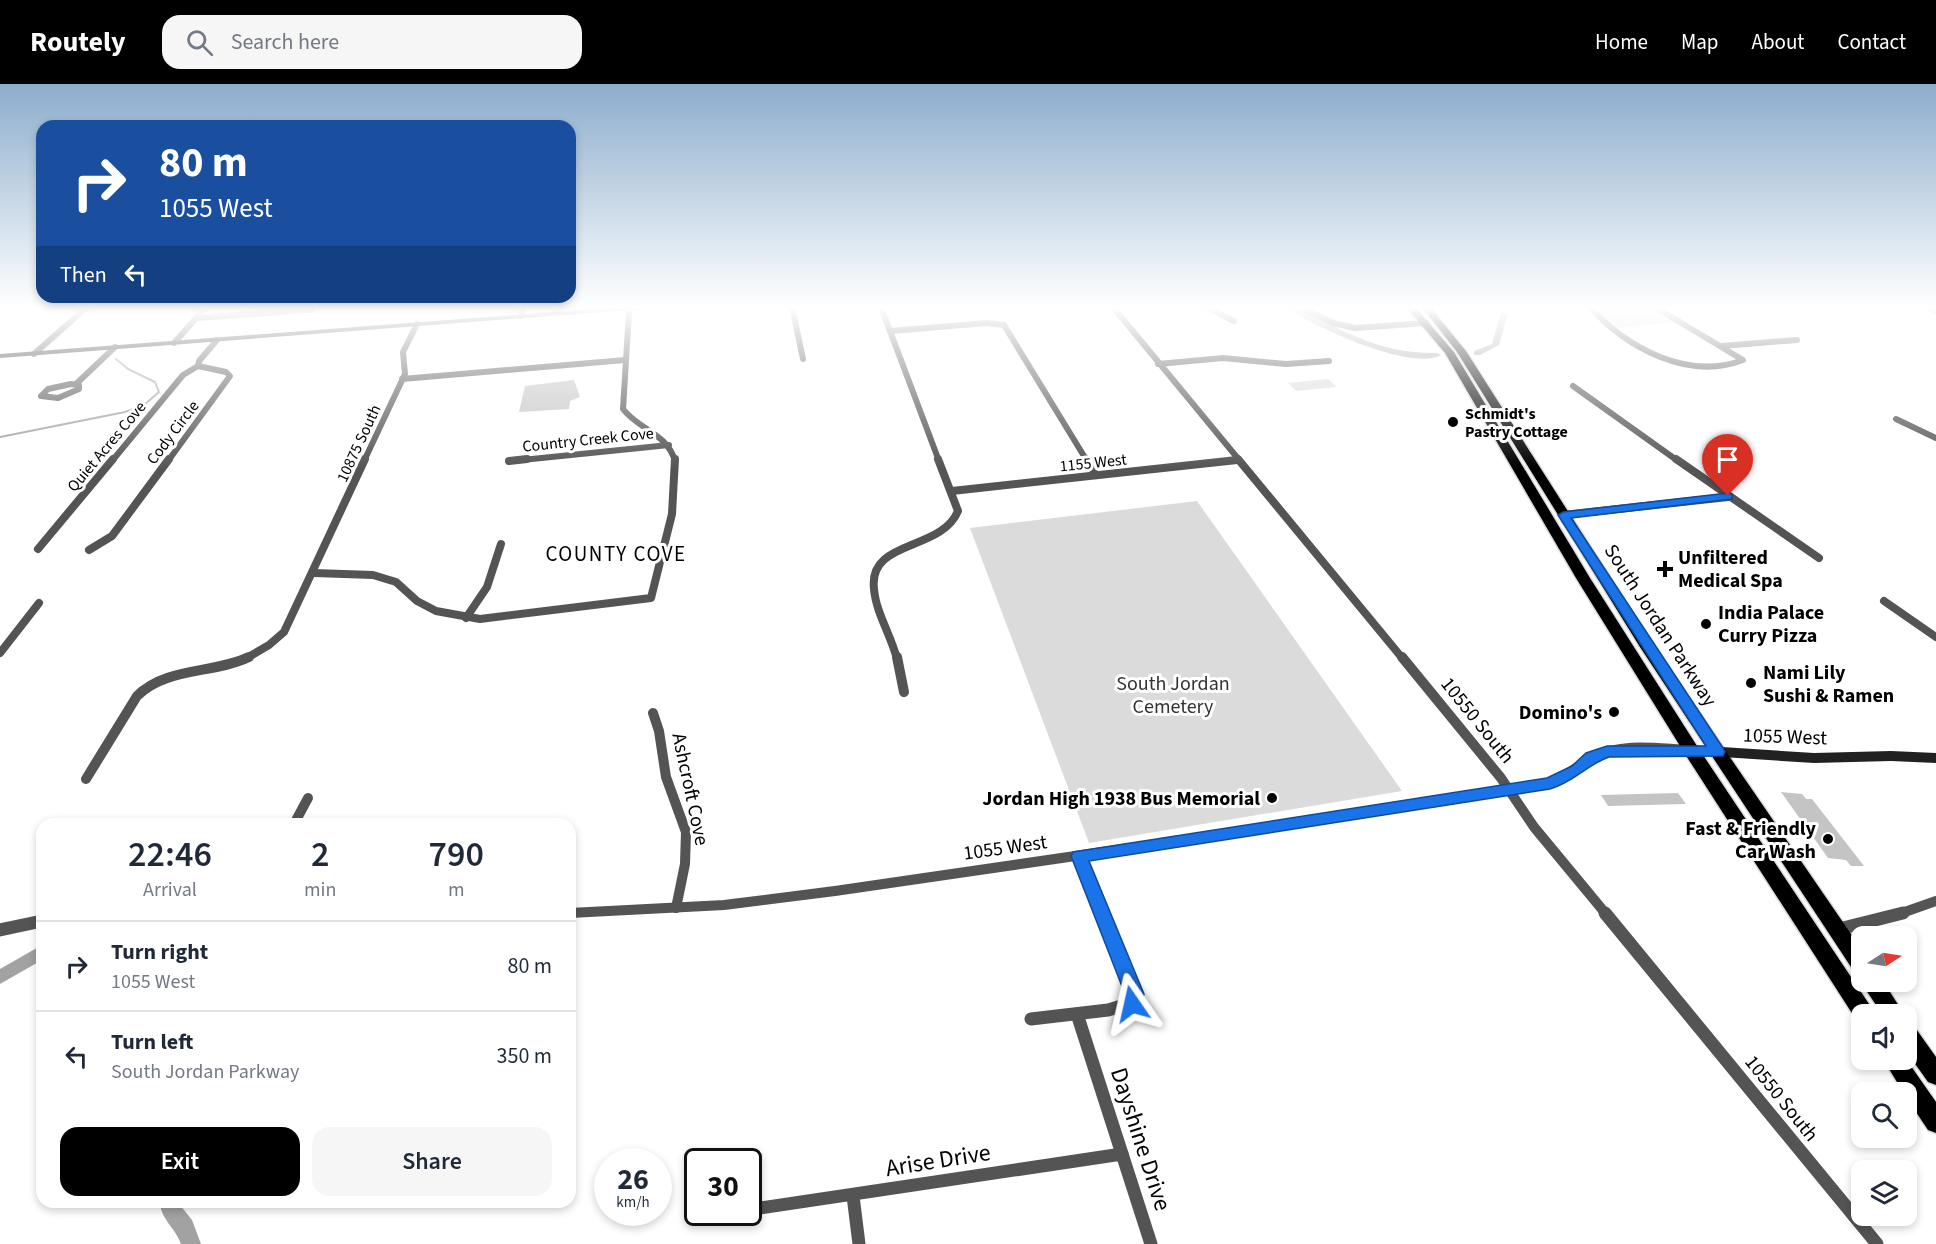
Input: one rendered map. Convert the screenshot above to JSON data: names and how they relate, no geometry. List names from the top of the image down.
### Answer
{
  "streets": {
    "main road": ["South Jordan Parkway"],
    "street": [
      "Cody Circle",
      "Country Creek Cove",
      "10875 South",
      "Quiet Acres Cove",
      "1155 West",
      "10550 South",
      "1055 West",
      "Ashcroft Cove",
      "Dayshine Drive",
      "Arise Drive"
    ]
  },
  "crossings": [
    ["Cody Circle", "Quiet Acres Cove"],
    ["1155 West", "10550 South"],
    ["South Jordan Parkway", "1055 West"],
    ["10550 South", "1055 West"],
    ["1055 West", "Ashcroft Cove"],
    ["Dayshine Drive", "Arise Drive"]
  ],
  "districts": ["COUNTY COVE"],
  "parks": ["South Jordan Cemetery"],
  "places": {
    "other": [
      "Schmidt's Pastry Cottage",
      "India Palace Curry Pizza",
      "Nami Lily Sushi & Ramen",
      "Domino's",
      "Jordan High 1938 Bus Memorial",
      "Fast & Friendly Car Wash"
    ],
    "health": ["Unfiltered Medical Spa"]
  },
  "north": "right",
  "page": {
    "header": "Routely",
    "search": "Search here",
    "nav": [
      "Home",
      "Map",
      "About",
      "Contact"
    ],
    "turn": ["80 m", "1055 West"],
    "then": "Then",
    "eta": [
      "22:46",
      "Arrival",
      "2",
      "min",
      "790",
      "m"
    ],
    "list": [
      {
        "name": "Turn right",
        "note": "1055 West",
        "value": "80 m"
      },
      {
        "name": "Turn left",
        "note": "South Jordan Parkway",
        "value": "350 m"
      }
    ],
    "buttons": ["Exit", "Share"],
    "speed": "26 km/h",
    "limit": "30"
  }
}
